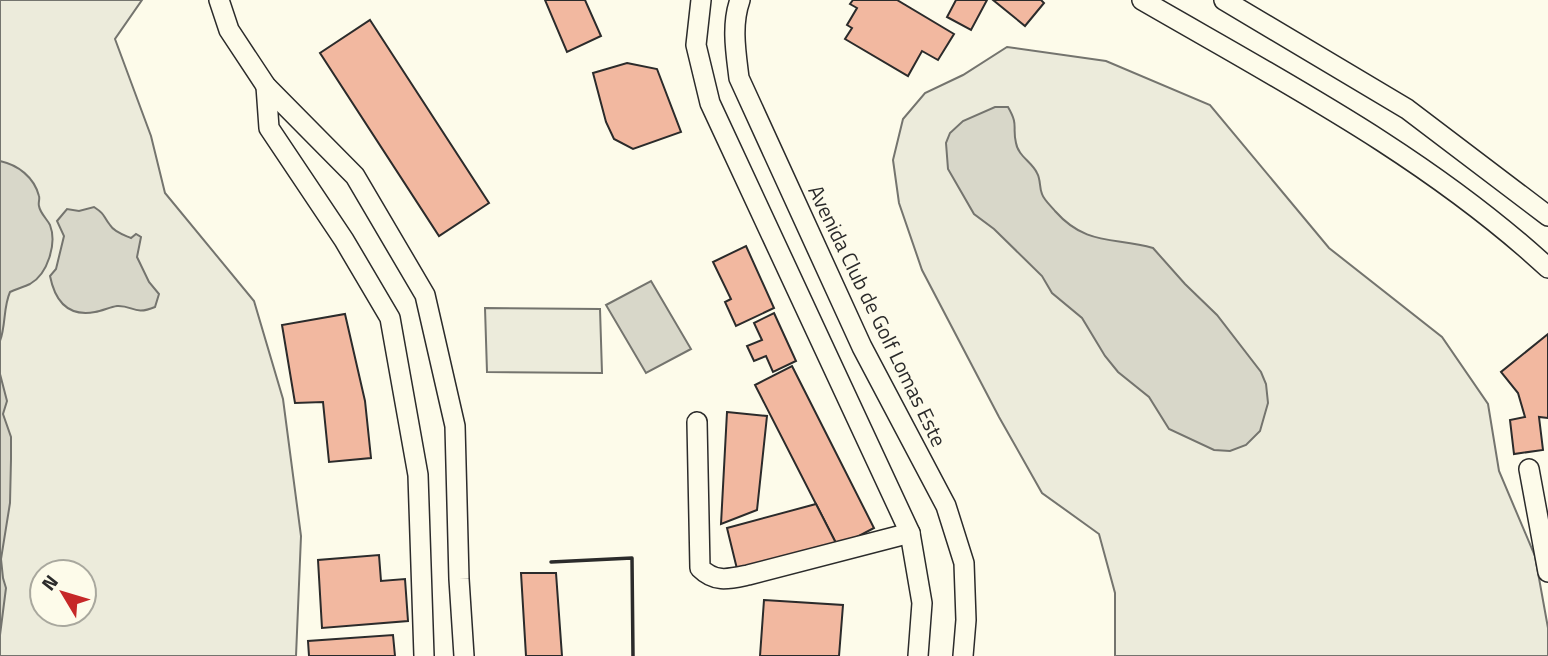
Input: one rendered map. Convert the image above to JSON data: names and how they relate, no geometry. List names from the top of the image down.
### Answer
{
  "streets": {
    "street": ["Avenida Club de Golf Lomas Este"]
  },
  "north": "top left"
}
